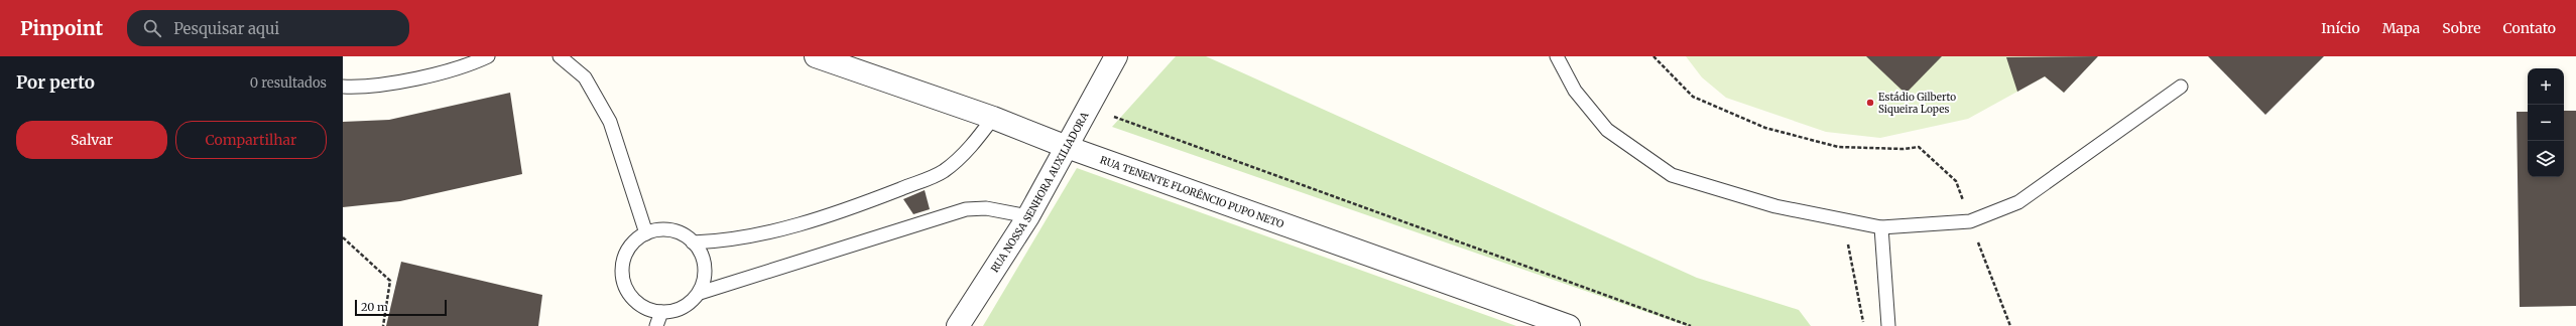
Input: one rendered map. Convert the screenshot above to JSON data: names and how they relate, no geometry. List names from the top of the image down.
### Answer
{
  "streets": {
    "street": ["RUA NOSSA SENHORA AUXILIADORA", "RUA TENENTE FLORÊNCIO PUPO NETO"]
  },
  "crossings": [
    ["RUA NOSSA SENHORA AUXILIADORA", "RUA TENENTE FLORÊNCIO PUPO NETO"]
  ],
  "places": ["Estádio Gilberto Siqueira Lopes"],
  "scale_bar": "20 m",
  "page": {
    "header": "Pinpoint",
    "search": "Pesquisar aqui",
    "nav": [
      "Início",
      "Mapa",
      "Sobre",
      "Contato"
    ],
    "heading": ["Por perto", "0 resultados"],
    "map_buttons": ["+", "−"],
    "buttons": ["Salvar", "Compartilhar"],
    "scale": "20 m"
  }
}
